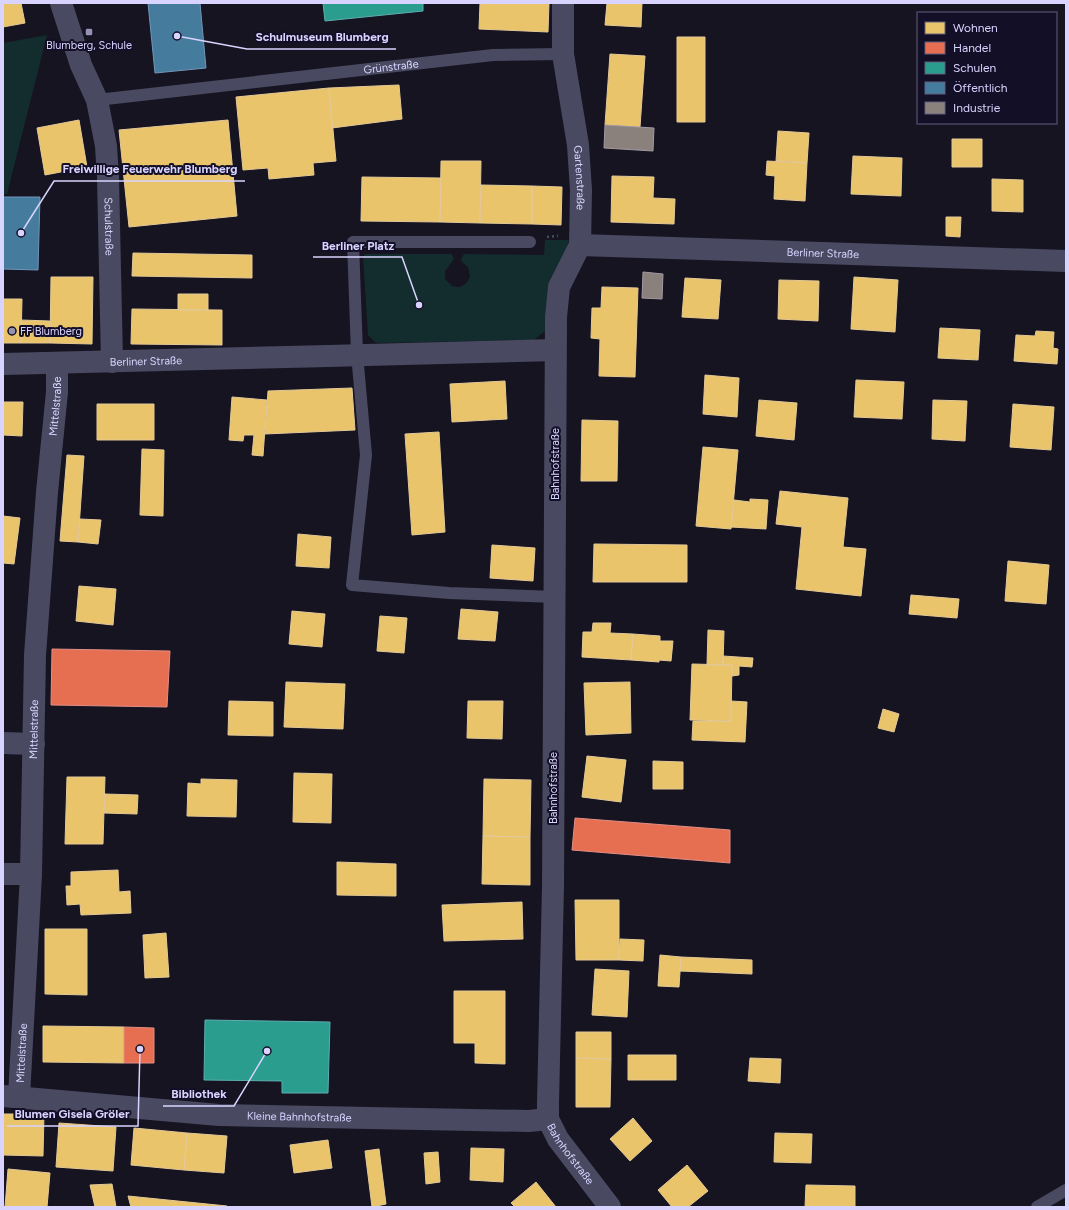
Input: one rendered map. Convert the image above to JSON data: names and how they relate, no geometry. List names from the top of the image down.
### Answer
{
  "streets": {
    "street": [
      "Gartenstraße",
      "Schulstraße",
      "Berliner Straße",
      "Mittelstraße",
      "Bahnhofstraße",
      "Kleine Bahnhofstraße"
    ],
    "lane": ["Grünstraße"]
  },
  "crossings": [
    ["Grünstraße", "Gartenstraße"],
    ["Grünstraße", "Schulstraße"],
    ["Gartenstraße", "Berliner Straße"],
    ["Gartenstraße", "Bahnhofstraße"],
    ["Schulstraße", "Berliner Straße"],
    ["Berliner Straße", "Mittelstraße"],
    ["Berliner Straße", "Bahnhofstraße"],
    ["Mittelstraße", "Kleine Bahnhofstraße"],
    ["Bahnhofstraße", "Kleine Bahnhofstraße"]
  ],
  "places": {
    "transit": ["Blumberg, Schule"],
    "other": [
      "Schulmuseum Blumberg",
      "Freiwillige Feuerwehr Blumberg",
      "Berliner Platz",
      "FF Blumberg",
      "Blumen Gisela Gröler",
      "Bibliothek"
    ]
  },
  "legend": [
    "Wohnen",
    "Handel",
    "Schulen",
    "Öffentlich",
    "Industrie"
  ]
}
